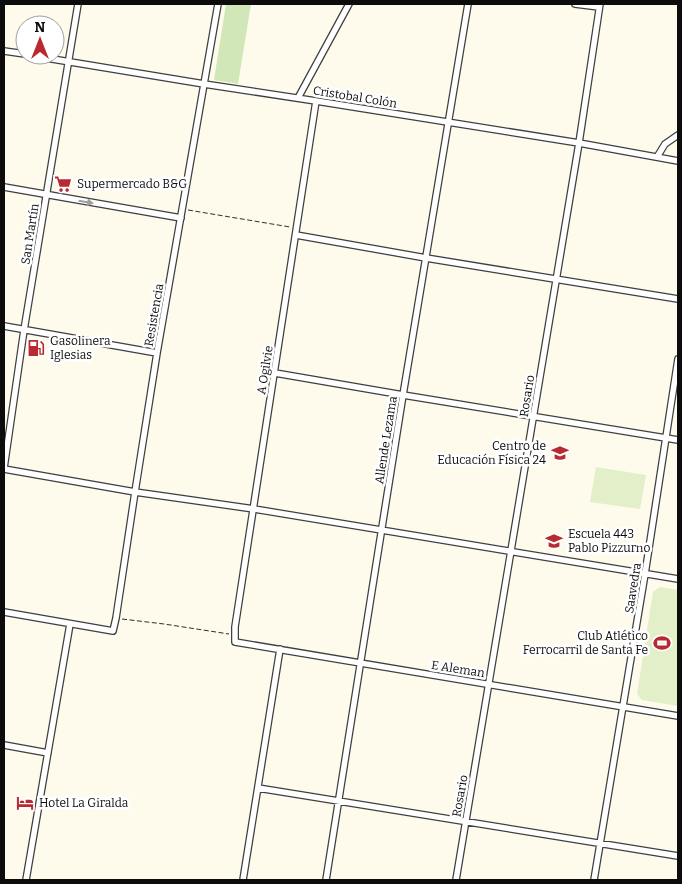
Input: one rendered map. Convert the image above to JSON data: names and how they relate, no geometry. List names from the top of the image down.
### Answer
{
  "streets": {
    "street": [
      "Cristobal Colón",
      "San Martín",
      "Resistencia",
      "A Ogilvie",
      "Rosario",
      "Allende Lezama",
      "Saavedra",
      "E Aleman"
    ]
  },
  "crossings": [
    ["Cristobal Colón", "San Martín"],
    ["Cristobal Colón", "Resistencia"],
    ["Cristobal Colón", "A Ogilvie"],
    ["Cristobal Colón", "Rosario"],
    ["Cristobal Colón", "Allende Lezama"],
    ["A Ogilvie", "E Aleman"],
    ["Rosario", "E Aleman"],
    ["Allende Lezama", "E Aleman"],
    ["Saavedra", "E Aleman"]
  ],
  "places": {
    "supermarket": ["Supermercado B&G"],
    "fuel station": ["Gasolinera Iglesias"],
    "school or university": ["Centro de Educación Física 24", "Escuela 443 Pablo Pizzurno"],
    "sports": ["Club Atlético Ferrocarril de Santa Fe"],
    "hotel": ["Hotel La Giralda"]
  },
  "north": "top"
}
